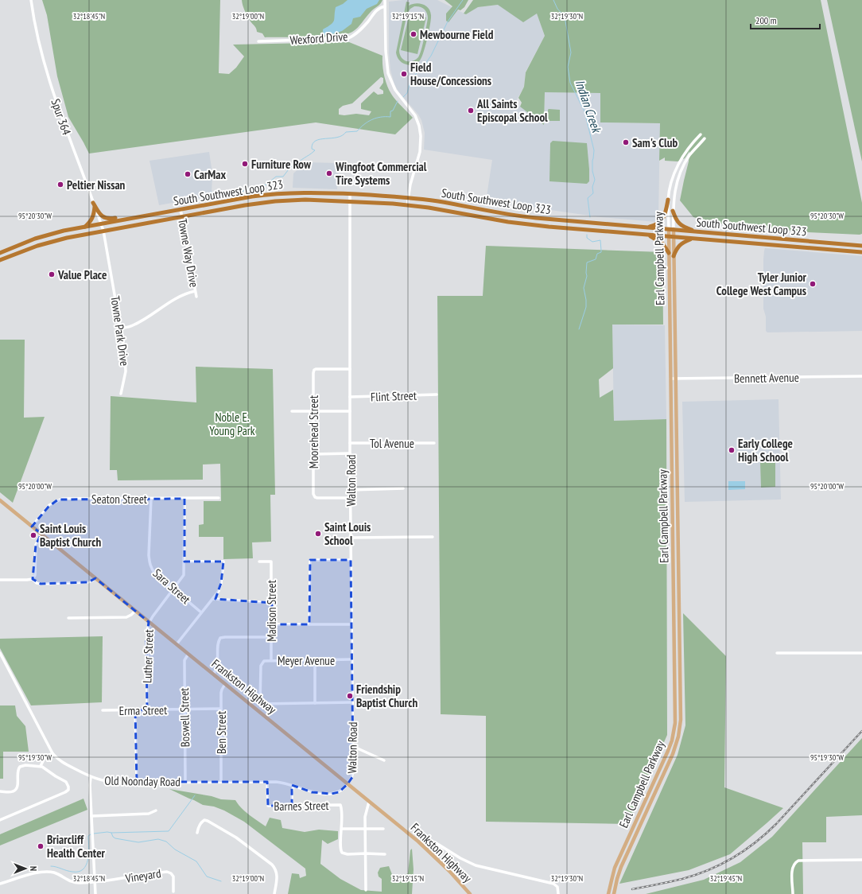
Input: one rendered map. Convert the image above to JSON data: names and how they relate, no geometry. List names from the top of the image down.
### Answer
{
  "streets": {
    "highway": ["South Southwest Loop 323"],
    "main road": ["Earl Campbell Parkway", "Frankston Highway"],
    "street": [
      "Wexford Drive",
      "Spur 364",
      "Towne Way Drive",
      "Towne Park Drive",
      "Bennett Avenue",
      "Flint Street",
      "Moorehead Street",
      "Tol Avenue",
      "Walton Road",
      "Seaton Street",
      "Sara Street",
      "Madison Street",
      "Luther Street",
      "Meyer Avenue",
      "Erma Street",
      "Boswell Street",
      "Ben Street",
      "Old Noonday Road",
      "Barnes Street",
      "Vineyard"
    ]
  },
  "crossings": [
    ["Spur 364", "South Southwest Loop 323"],
    ["Spur 364", "Towne Park Drive"],
    ["South Southwest Loop 323", "Towne Way Drive"],
    ["South Southwest Loop 323", "Earl Campbell Parkway"],
    ["South Southwest Loop 323", "Towne Park Drive"],
    ["South Southwest Loop 323", "Walton Road"],
    ["Earl Campbell Parkway", "Bennett Avenue"],
    ["Flint Street", "Walton Road"],
    ["Moorehead Street", "Walton Road"],
    ["Tol Avenue", "Walton Road"],
    ["Walton Road", "Meyer Avenue"],
    ["Walton Road", "Frankston Highway"],
    ["Walton Road", "Old Noonday Road"],
    ["Seaton Street", "Sara Street"],
    ["Seaton Street", "Luther Street"],
    ["Seaton Street", "Frankston Highway"],
    ["Sara Street", "Luther Street"],
    ["Madison Street", "Meyer Avenue"],
    ["Luther Street", "Frankston Highway"],
    ["Luther Street", "Erma Street"],
    ["Frankston Highway", "Boswell Street"],
    ["Frankston Highway", "Ben Street"],
    ["Frankston Highway", "Old Noonday Road"],
    ["Erma Street", "Boswell Street"],
    ["Erma Street", "Ben Street"],
    ["Boswell Street", "Old Noonday Road"],
    ["Ben Street", "Old Noonday Road"],
    ["Old Noonday Road", "Barnes Street"]
  ],
  "water": ["Indian Creek"],
  "parks": ["Noble E. Young Park"],
  "places": [
    "Mewbourne Field",
    "Field House/Concessions",
    "All Saints Episcopal School",
    "Sam's Club",
    "Furniture Row",
    "Wingfoot Commercial Tire Systems",
    "CarMax",
    "Peltier Nissan",
    "Value Place",
    "Tyler Junior College West Campus",
    "Early College High School",
    "Saint Louis School",
    "Saint Louis Baptist Church",
    "Friendship Baptist Church",
    "Briarcliff Health Center"
  ],
  "scale_bar": "200 m",
  "north": "right",
  "coordinates": [
    "32°18'45\"N",
    "32°19'00\"N",
    "32°19'15\"N",
    "32°19'30\"N",
    "95°20'30\"W",
    "95°20'00\"W",
    "95°19'30\"W",
    "32°19'45\"N"
  ]
}
